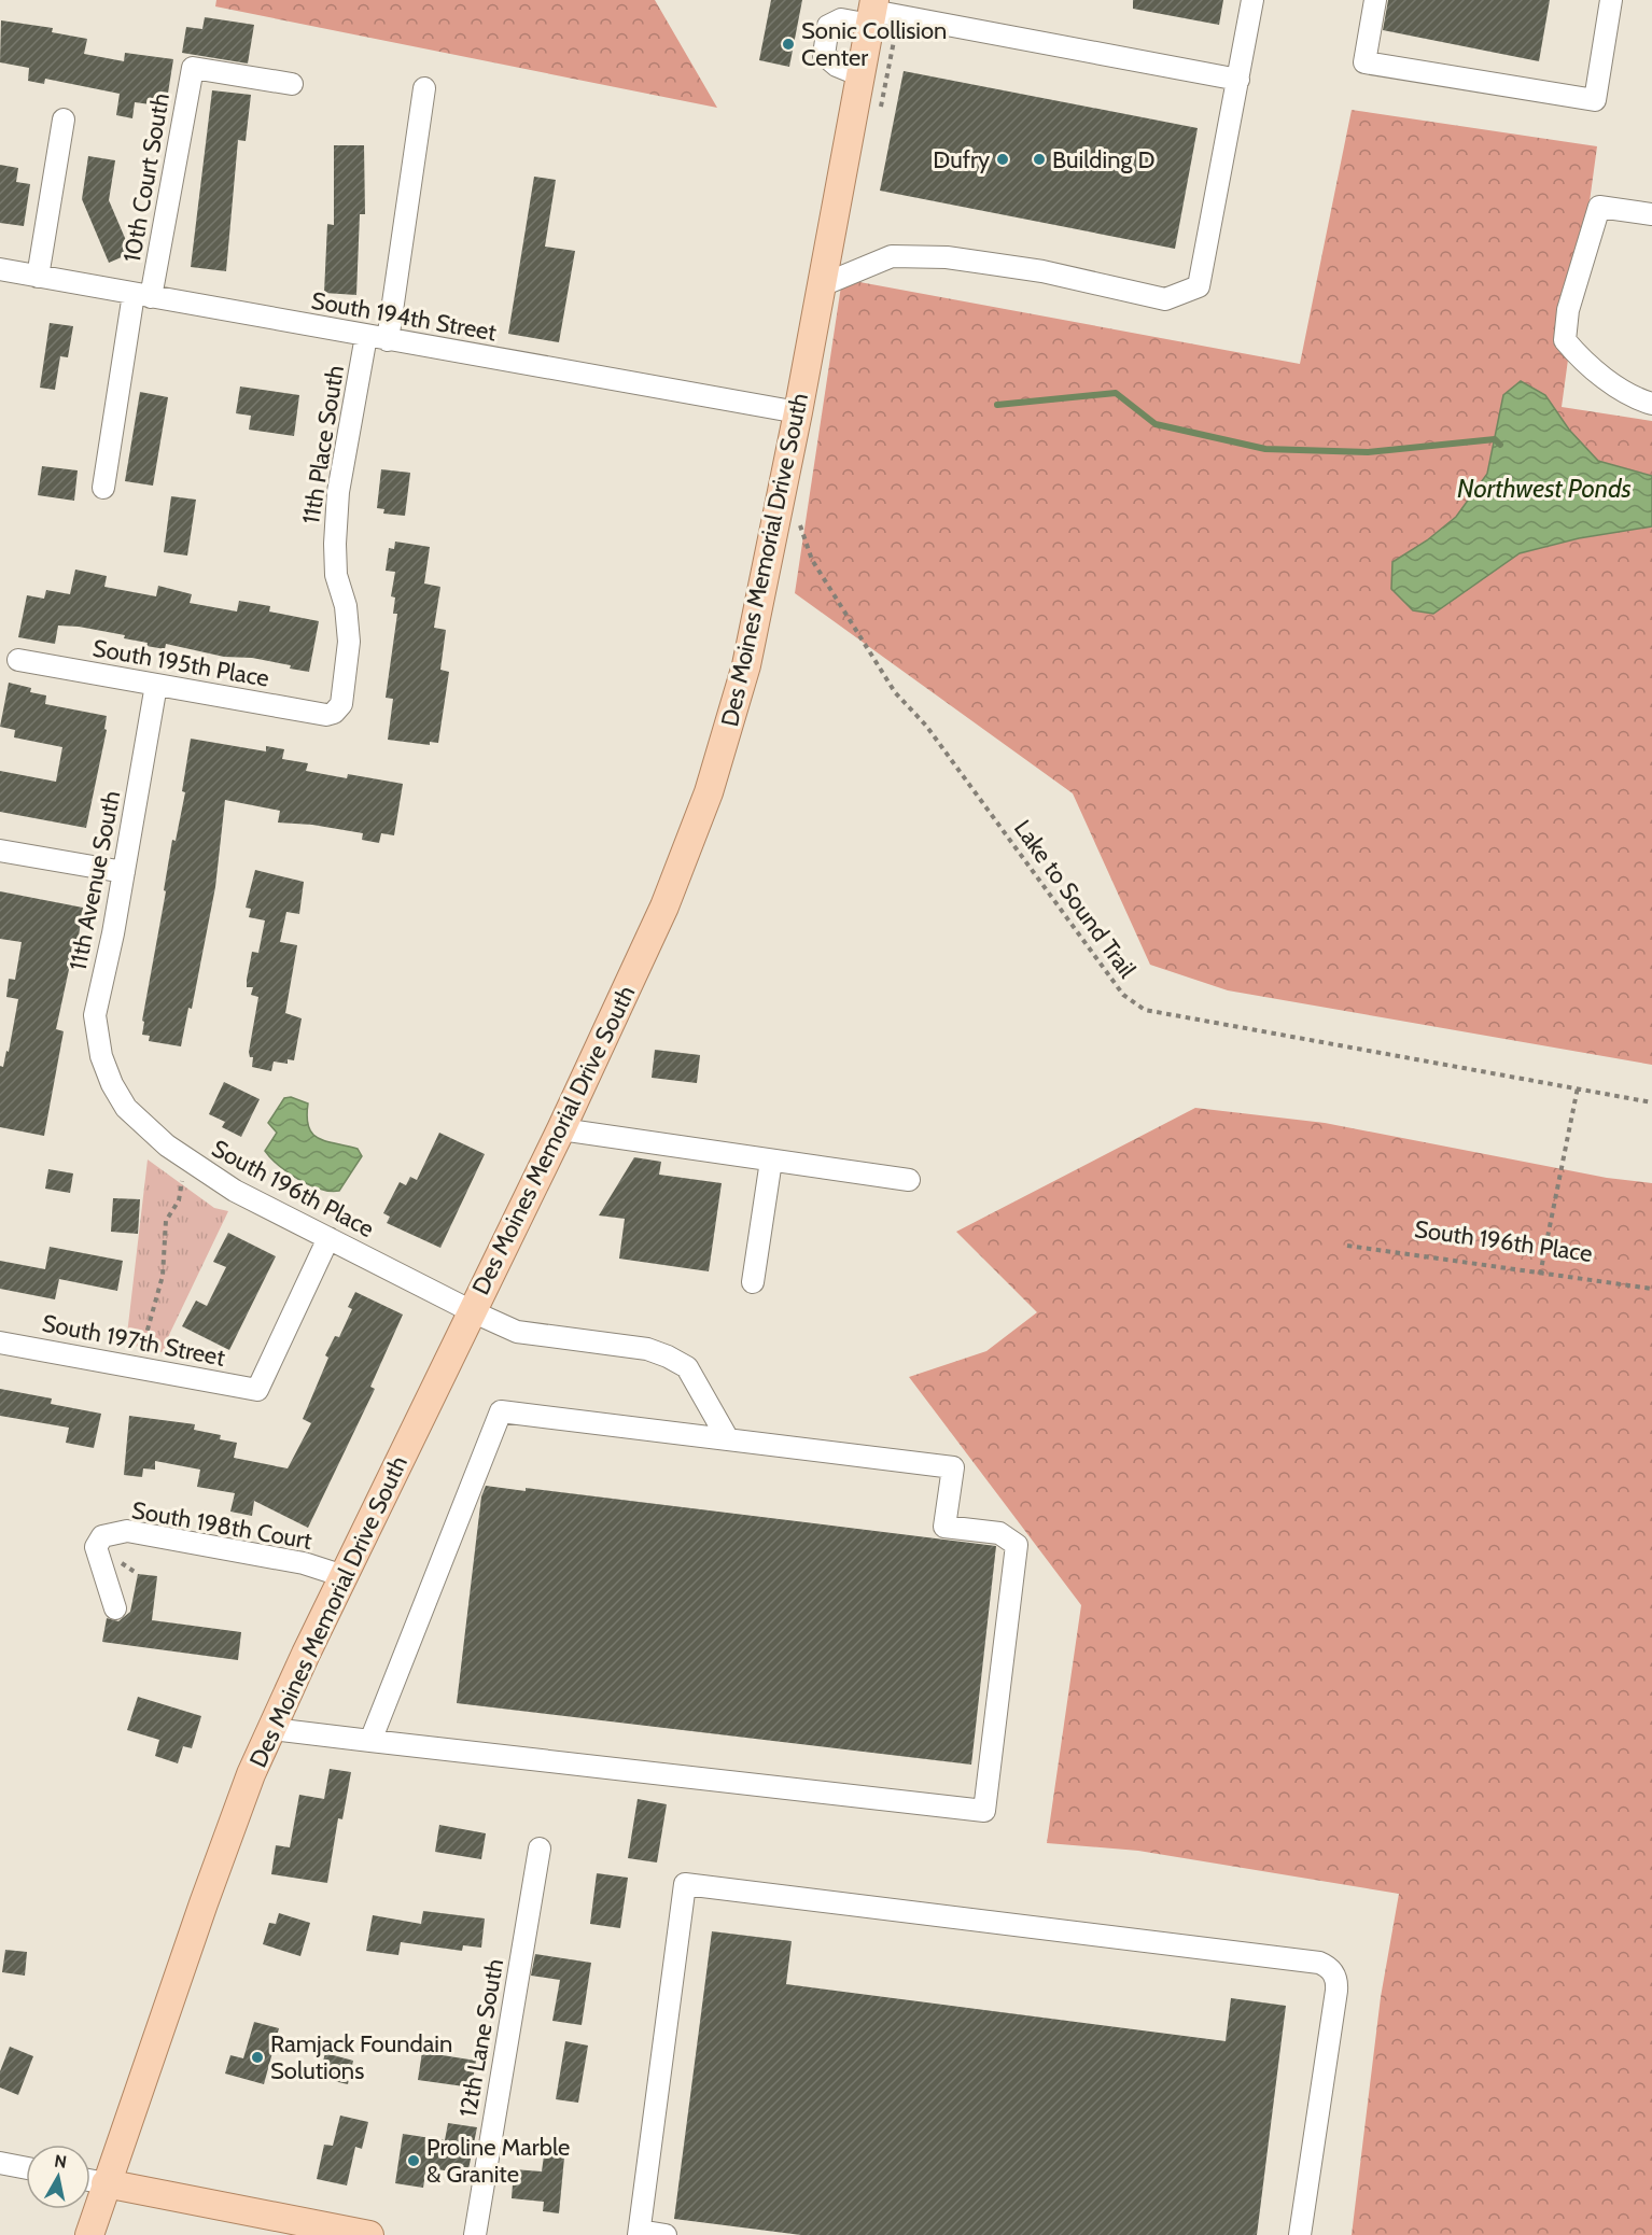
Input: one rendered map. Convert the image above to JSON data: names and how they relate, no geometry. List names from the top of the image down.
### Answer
{
  "streets": {
    "main road": ["Des Moines Memorial Drive South"],
    "street": [
      "10th Court South",
      "South 194th Street",
      "11th Place South",
      "South 195th Place",
      "11th Avenue South",
      "South 196th Place",
      "South 197th Street",
      "South 198th Court",
      "12th Lane South"
    ],
    "path": ["Lake to Sound Trail"]
  },
  "crossings": [
    ["10th Court South", "South 194th Street"],
    ["South 194th Street", "11th Place South"],
    ["South 194th Street", "Des Moines Memorial Drive South"],
    ["11th Place South", "South 195th Place"],
    ["Des Moines Memorial Drive South", "South 196th Place"],
    ["Des Moines Memorial Drive South", "South 198th Court"],
    ["South 195th Place", "11th Avenue South"],
    ["11th Avenue South", "South 196th Place"],
    ["South 196th Place", "South 197th Street"]
  ],
  "water": ["Northwest Ponds"],
  "places": [
    "Sonic Collision Center",
    "Dufry",
    "Building D",
    "Ramjack Foundain Solutions",
    "Proline Marble & Granite"
  ],
  "north": "top"
}
